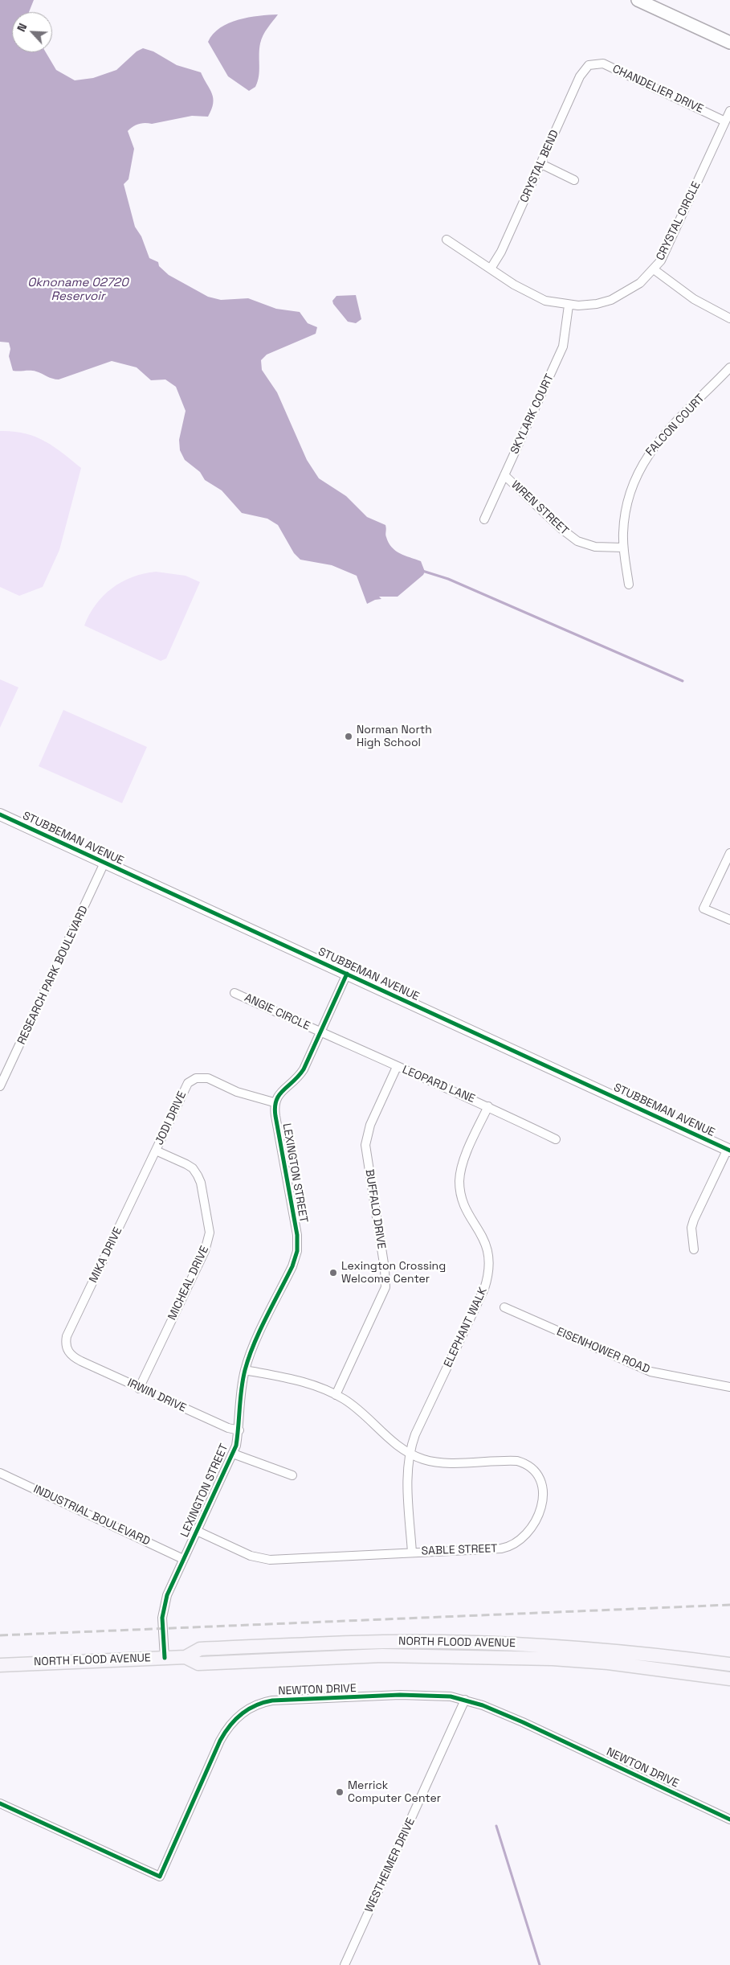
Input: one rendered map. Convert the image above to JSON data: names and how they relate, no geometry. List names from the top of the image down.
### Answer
{
  "streets": {
    "main road": ["NORTH FLOOD AVENUE"],
    "street": [
      "CHANDELIER DRIVE",
      "CRYSTAL BEND",
      "CRYSTAL CIRCLE",
      "SKYLARK COURT",
      "FALCON COURT",
      "WREN STREET",
      "STUBBEMAN AVENUE",
      "RESEARCH PARK BOULEVARD",
      "ANGIE CIRCLE",
      "LEOPARD LANE",
      "JODI DRIVE",
      "LEXINGTON STREET",
      "BUFFALO DRIVE",
      "MIKA DRIVE",
      "MICHEAL DRIVE",
      "ELEPHANT WALK",
      "EISENHOWER ROAD",
      "IRWIN DRIVE",
      "INDUSTRIAL BOULEVARD",
      "SABLE STREET",
      "NEWTON DRIVE",
      "WESTHEIMER DRIVE"
    ]
  },
  "crossings": [
    ["CHANDELIER DRIVE", "CRYSTAL BEND"],
    ["CHANDELIER DRIVE", "CRYSTAL CIRCLE"],
    ["CRYSTAL BEND", "CRYSTAL CIRCLE"],
    ["CRYSTAL CIRCLE", "SKYLARK COURT"],
    ["SKYLARK COURT", "WREN STREET"],
    ["FALCON COURT", "WREN STREET"],
    ["STUBBEMAN AVENUE", "RESEARCH PARK BOULEVARD"],
    ["ANGIE CIRCLE", "LEOPARD LANE"],
    ["LEOPARD LANE", "BUFFALO DRIVE"],
    ["LEOPARD LANE", "ELEPHANT WALK"],
    ["JODI DRIVE", "LEXINGTON STREET"],
    ["JODI DRIVE", "MIKA DRIVE"],
    ["JODI DRIVE", "MICHEAL DRIVE"],
    ["LEXINGTON STREET", "IRWIN DRIVE"],
    ["LEXINGTON STREET", "INDUSTRIAL BOULEVARD"],
    ["LEXINGTON STREET", "SABLE STREET"],
    ["LEXINGTON STREET", "NORTH FLOOD AVENUE"],
    ["BUFFALO DRIVE", "SABLE STREET"],
    ["MIKA DRIVE", "MICHEAL DRIVE"],
    ["MIKA DRIVE", "IRWIN DRIVE"],
    ["MICHEAL DRIVE", "IRWIN DRIVE"],
    ["ELEPHANT WALK", "SABLE STREET"],
    ["NEWTON DRIVE", "WESTHEIMER DRIVE"]
  ],
  "water": ["Oknoname 02720 Reservoir"],
  "places": ["Norman North High School", "Lexington Crossing Welcome Center", "Merrick Computer Center"],
  "north": "top left"
}
